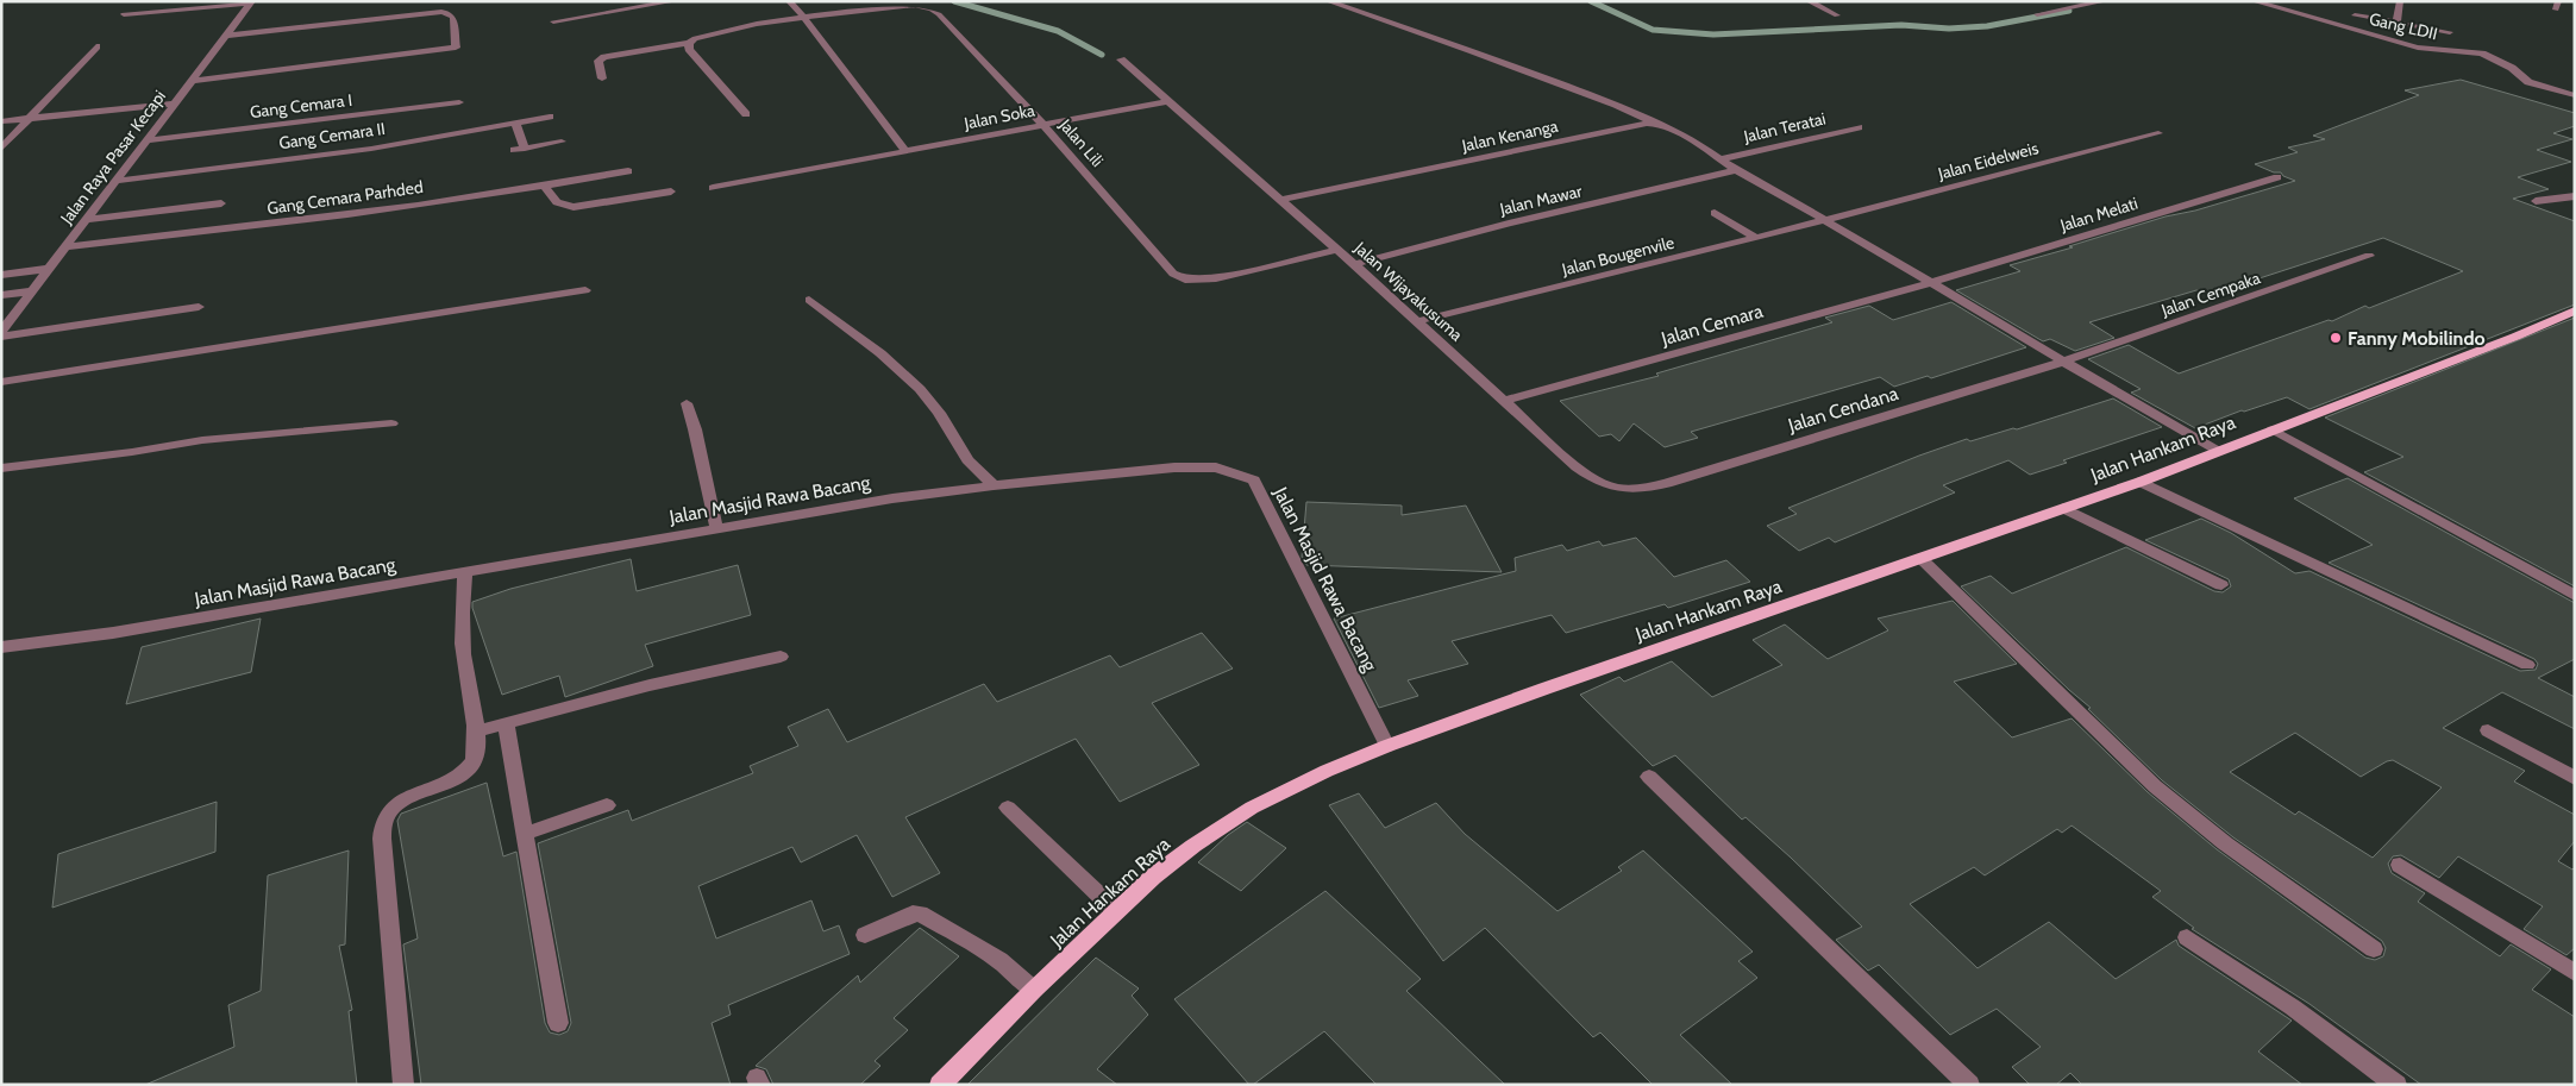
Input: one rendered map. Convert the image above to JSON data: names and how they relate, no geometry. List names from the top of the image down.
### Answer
{
  "streets": {
    "main road": ["Jalan Hankam Raya"],
    "street": [
      "Gang LDII",
      "Gang Cemara I",
      "Jalan Soka",
      "Jalan Teratai",
      "Gang Cemara II",
      "Jalan Kenanga",
      "Jalan Lili",
      "Jalan Raya Pasar Kecapi",
      "Jalan Eidelweis",
      "Gang Cemara Parhded",
      "Jalan Mawar",
      "Jalan Melati",
      "Jalan Bougenvile",
      "Jalan Wijayakusuma",
      "Jalan Cempaka",
      "Jalan Cemara",
      "Jalan Cendana",
      "Jalan Masjid Rawa Bacang"
    ]
  },
  "crossings": [
    ["Gang Cemara I", "Jalan Raya Pasar Kecapi"],
    ["Jalan Soka", "Jalan Lili"],
    ["Jalan Soka", "Jalan Wijayakusuma"],
    ["Gang Cemara II", "Jalan Raya Pasar Kecapi"],
    ["Jalan Kenanga", "Jalan Wijayakusuma"],
    ["Jalan Lili", "Jalan Wijayakusuma"],
    ["Jalan Raya Pasar Kecapi", "Gang Cemara Parhded"],
    ["Jalan Eidelweis", "Jalan Bougenvile"],
    ["Jalan Mawar", "Jalan Wijayakusuma"],
    ["Jalan Melati", "Jalan Cemara"],
    ["Jalan Bougenvile", "Jalan Wijayakusuma"],
    ["Jalan Wijayakusuma", "Jalan Cemara"],
    ["Jalan Wijayakusuma", "Jalan Cendana"],
    ["Jalan Cempaka", "Jalan Cendana"],
    ["Jalan Hankam Raya", "Jalan Masjid Rawa Bacang"]
  ],
  "places": ["Fanny Mobilindo"]
}
